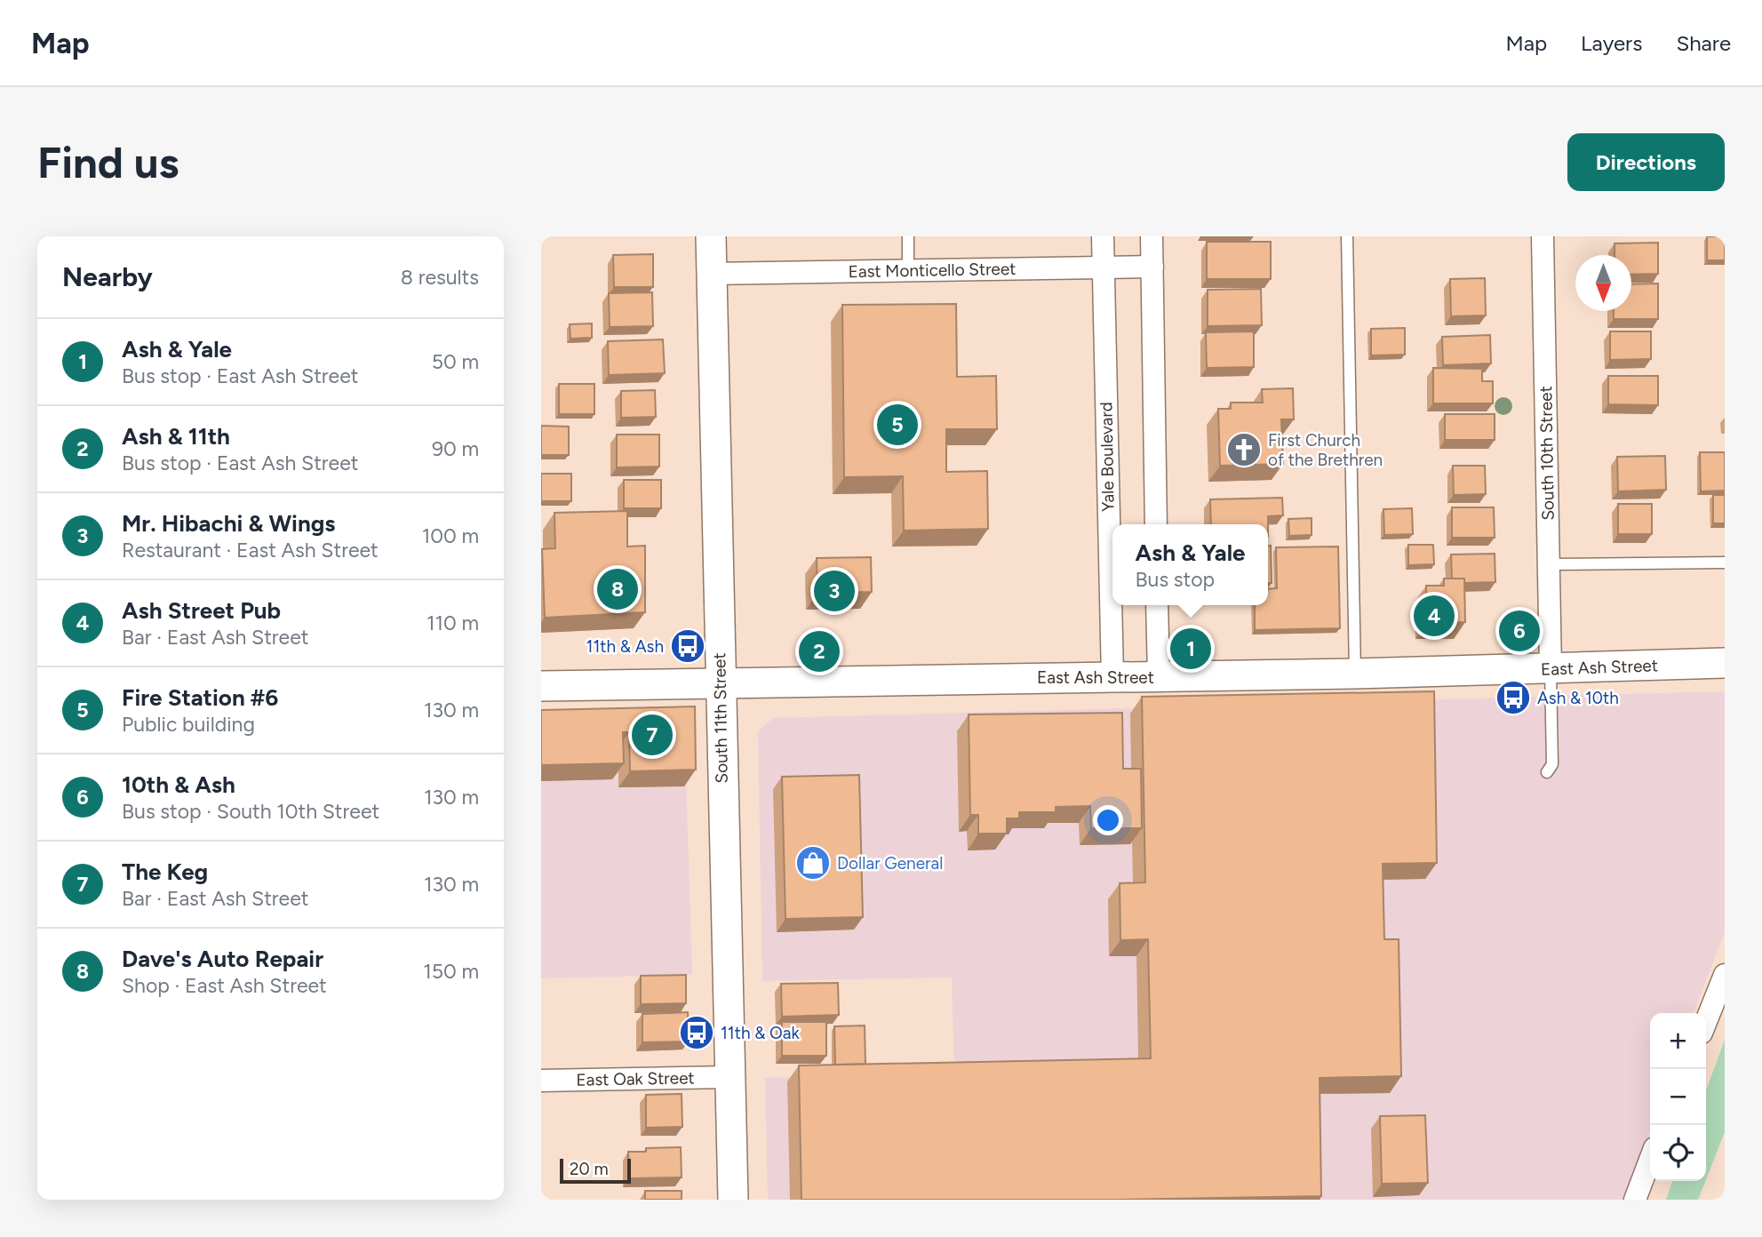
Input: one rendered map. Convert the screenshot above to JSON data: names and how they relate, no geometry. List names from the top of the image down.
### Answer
{
  "streets": {
    "street": [
      "East Monticello Street",
      "South 10th Street",
      "Yale Boulevard",
      "East Ash Street",
      "South 11th Street",
      "East Oak Street"
    ]
  },
  "crossings": [
    ["East Monticello Street", "Yale Boulevard"],
    ["East Monticello Street", "South 11th Street"],
    ["South 10th Street", "East Ash Street"],
    ["Yale Boulevard", "East Ash Street"],
    ["East Ash Street", "South 11th Street"],
    ["South 11th Street", "East Oak Street"]
  ],
  "places": {
    "church": ["First Church of the Brethren"],
    "bus stop": ["11th & Ash", "Ash & 10th", "11th & Oak"],
    "shop": ["Dollar General"]
  },
  "scale_bar": "20 m",
  "north": "bottom",
  "page": {
    "header": "Map",
    "nav": ["Map", "Layers", "Share"],
    "buttons": "Directions",
    "title": "Find us",
    "heading": ["Nearby", "8 results"],
    "list": [
      {
        "mark": "1",
        "name": "Ash & Yale",
        "note": "Bus stop · East Ash Street",
        "value": "50 m"
      },
      {
        "mark": "2",
        "name": "Ash & 11th",
        "note": "Bus stop · East Ash Street",
        "value": "90 m"
      },
      {
        "mark": "3",
        "name": "Mr. Hibachi & Wings",
        "note": "Restaurant · East Ash Street",
        "value": "100 m"
      },
      {
        "mark": "4",
        "name": "Ash Street Pub",
        "note": "Bar · East Ash Street",
        "value": "110 m"
      },
      {
        "mark": "5",
        "name": "Fire Station #6",
        "note": "Public building",
        "value": "130 m"
      },
      {
        "mark": "6",
        "name": "10th & Ash",
        "note": "Bus stop · South 10th Street",
        "value": "130 m"
      },
      {
        "mark": "7",
        "name": "The Keg",
        "note": "Bar · East Ash Street",
        "value": "130 m"
      },
      {
        "mark": "8",
        "name": "Dave's Auto Repair",
        "note": "Shop · East Ash Street",
        "value": "150 m"
      }
    ],
    "pins": [
      "5",
      "8",
      "3",
      "4",
      "6",
      "1",
      "2",
      "7"
    ],
    "popup": ["Ash & Yale", "Bus stop"],
    "map_buttons": ["+", "−"],
    "scale": "20 m"
  }
}
